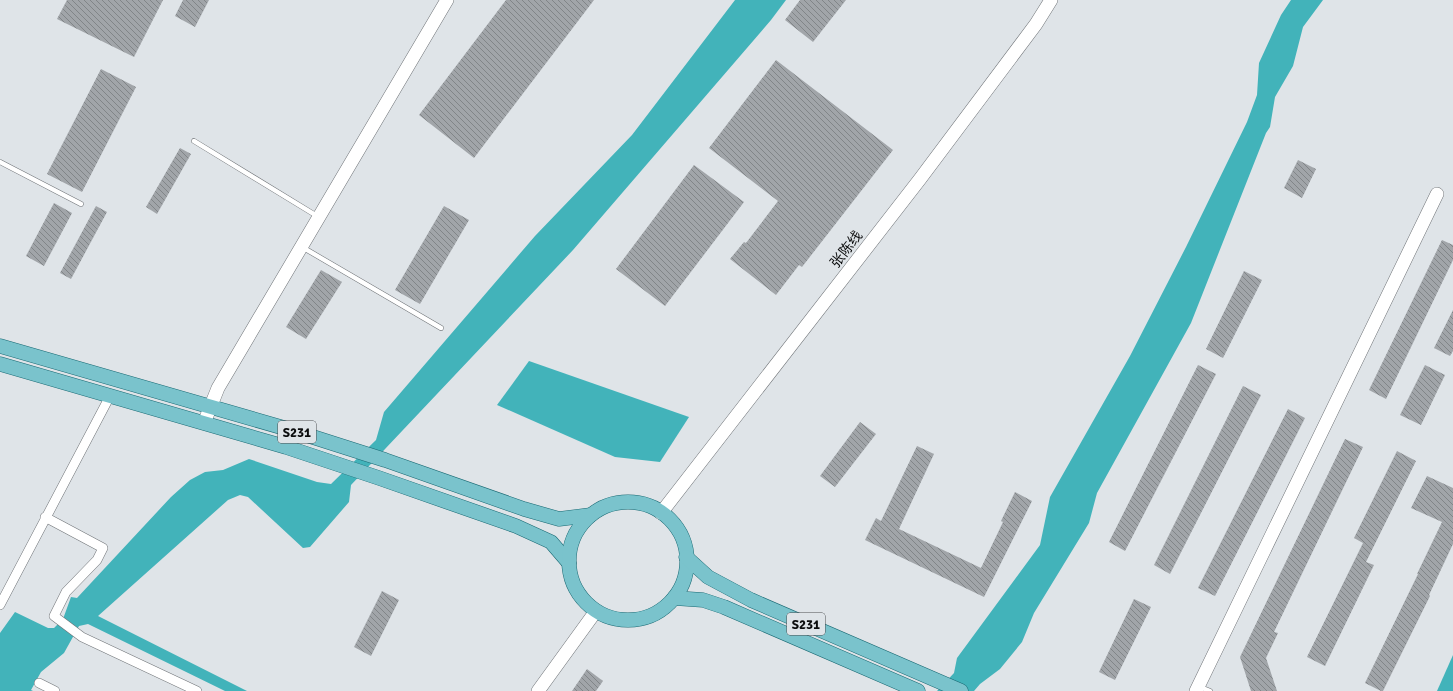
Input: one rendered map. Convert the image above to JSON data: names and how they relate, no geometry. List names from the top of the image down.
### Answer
{
  "streets": {
    "main road": ["S231"],
    "street": ["张陈线"]
  },
  "crossings": [
    ["张陈线", "S231"]
  ]
}
